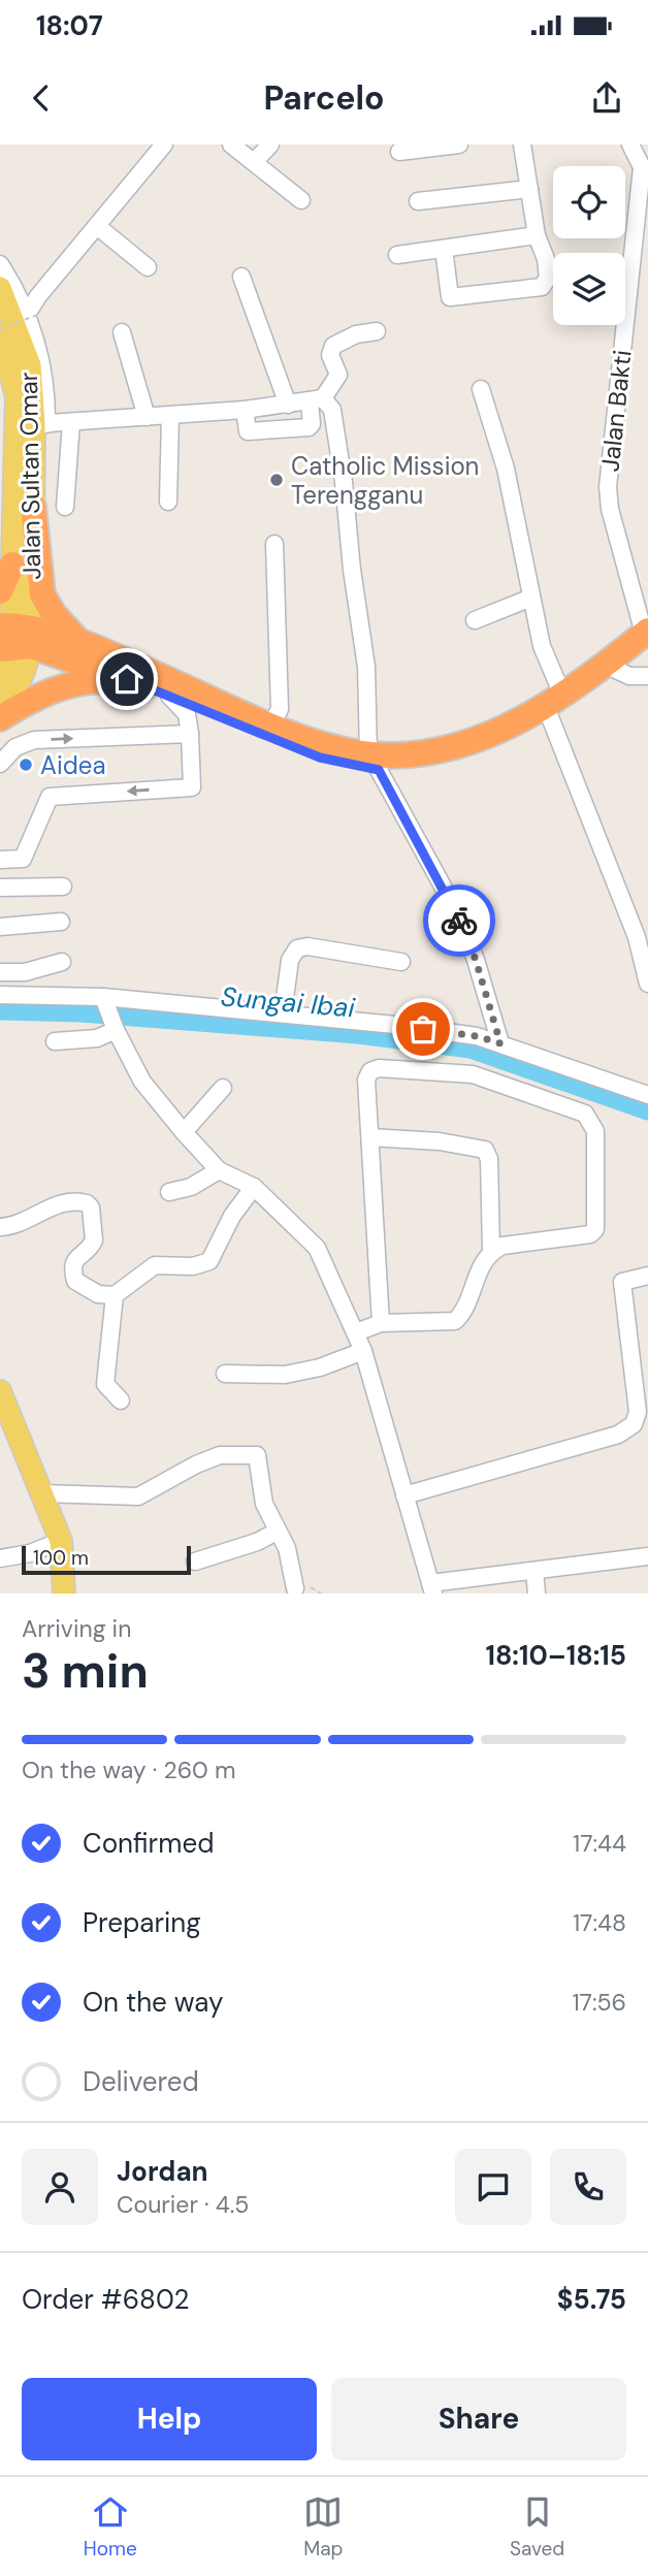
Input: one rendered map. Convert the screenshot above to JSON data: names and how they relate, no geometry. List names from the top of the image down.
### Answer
{
  "streets": {
    "main road": ["Jalan Sultan Omar"],
    "street": ["Jalan Bakti"]
  },
  "water": ["Sungai Ibai"],
  "places": ["Catholic Mission Terengganu", "Aidea"],
  "scale_bar": "100 m",
  "page": {
    "status": "18:07",
    "header": "Parcelo",
    "scale": "100 m",
    "heading": ["3 min", "Arriving in", "18:10–18:15"],
    "panel": [
      "Jordan",
      "Courier · 4.5",
      "Order #6802",
      "$5.75"
    ],
    "bar": "On the way · 260 m",
    "list": [
      ["Confirmed", "17:44"],
      ["Preparing", "17:48"],
      ["On the way", "17:56"],
      "Delivered"
    ],
    "buttons": ["Help", "Share"],
    "tabs": ["Home", "Map", "Saved"]
  }
}
